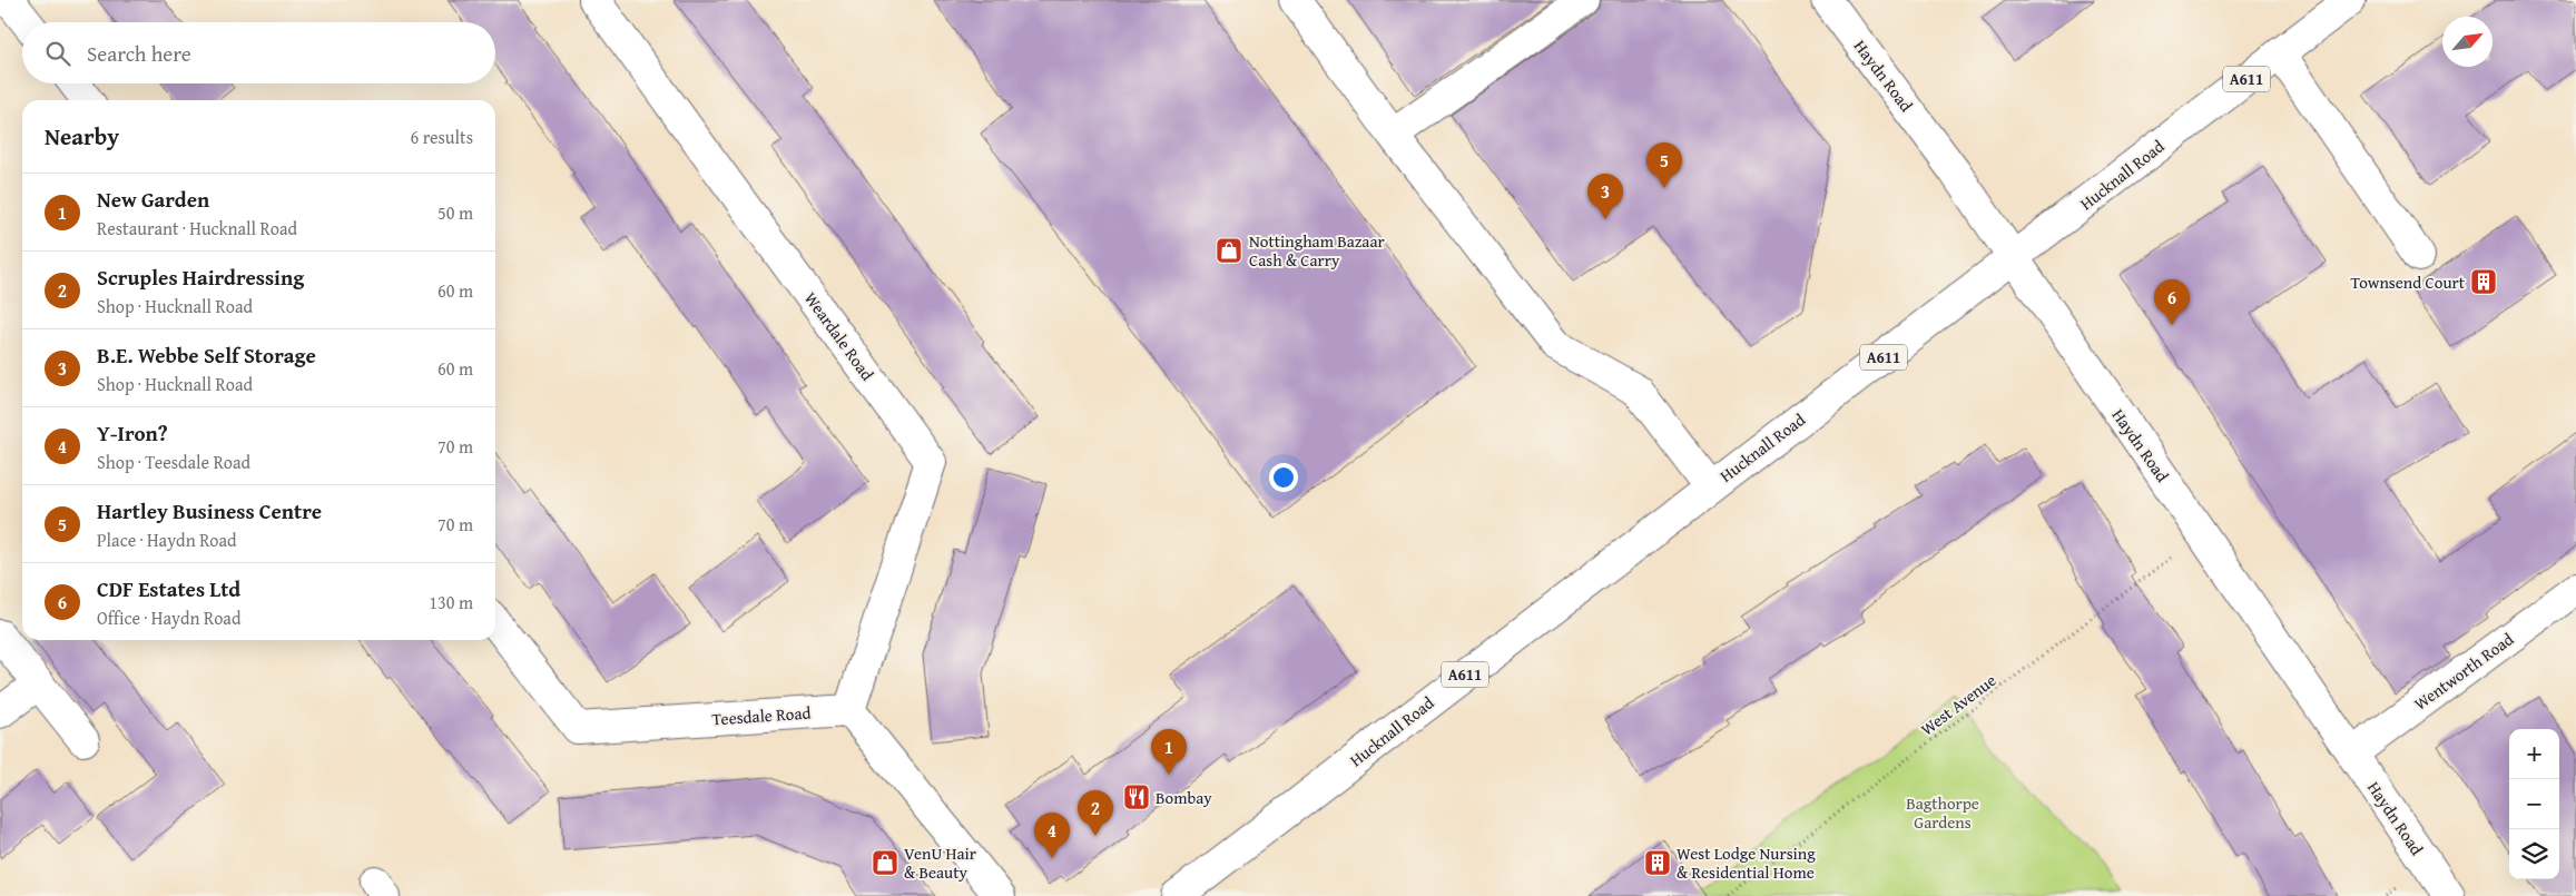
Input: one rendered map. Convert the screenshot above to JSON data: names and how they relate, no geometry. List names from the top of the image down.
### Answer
{
  "streets": {
    "street": [
      "Haydn Road",
      "A611",
      "Hucknall Road",
      "Weardale Road",
      "Wentworth Road",
      "Teesdale Road"
    ],
    "path": ["West Avenue"]
  },
  "crossings": [
    ["Haydn Road", "Hucknall Road"],
    ["Haydn Road", "Wentworth Road"],
    ["Haydn Road", "West Avenue"],
    ["Weardale Road", "Teesdale Road"]
  ],
  "parks": ["Bagthorpe Gardens"],
  "places": {
    "shop": ["Nottingham Bazaar Cash & Carry", "VenU Hair & Beauty"],
    "building": ["Townsend Court", "West Lodge Nursing & Residential Home"],
    "restaurant": ["Bombay"]
  },
  "north": "top right",
  "page": {
    "search": "Search here",
    "heading": ["Nearby", "6 results"],
    "pins": [
      "5",
      "3",
      "6",
      "1",
      "2",
      "4"
    ],
    "list": [
      {
        "mark": "1",
        "name": "New Garden",
        "note": "Restaurant · Hucknall Road",
        "value": "50 m"
      },
      {
        "mark": "2",
        "name": "Scruples Hairdressing",
        "note": "Shop · Hucknall Road",
        "value": "60 m"
      },
      {
        "mark": "3",
        "name": "B.E. Webbe Self Storage",
        "note": "Shop · Hucknall Road",
        "value": "60 m"
      },
      {
        "mark": "4",
        "name": "Y-Iron?",
        "note": "Shop · Teesdale Road",
        "value": "70 m"
      },
      {
        "mark": "5",
        "name": "Hartley Business Centre",
        "note": "Place · Haydn Road",
        "value": "70 m"
      },
      {
        "mark": "6",
        "name": "CDF Estates Ltd",
        "note": "Office · Haydn Road",
        "value": "130 m"
      }
    ],
    "map_buttons": ["+", "−"]
  }
}
